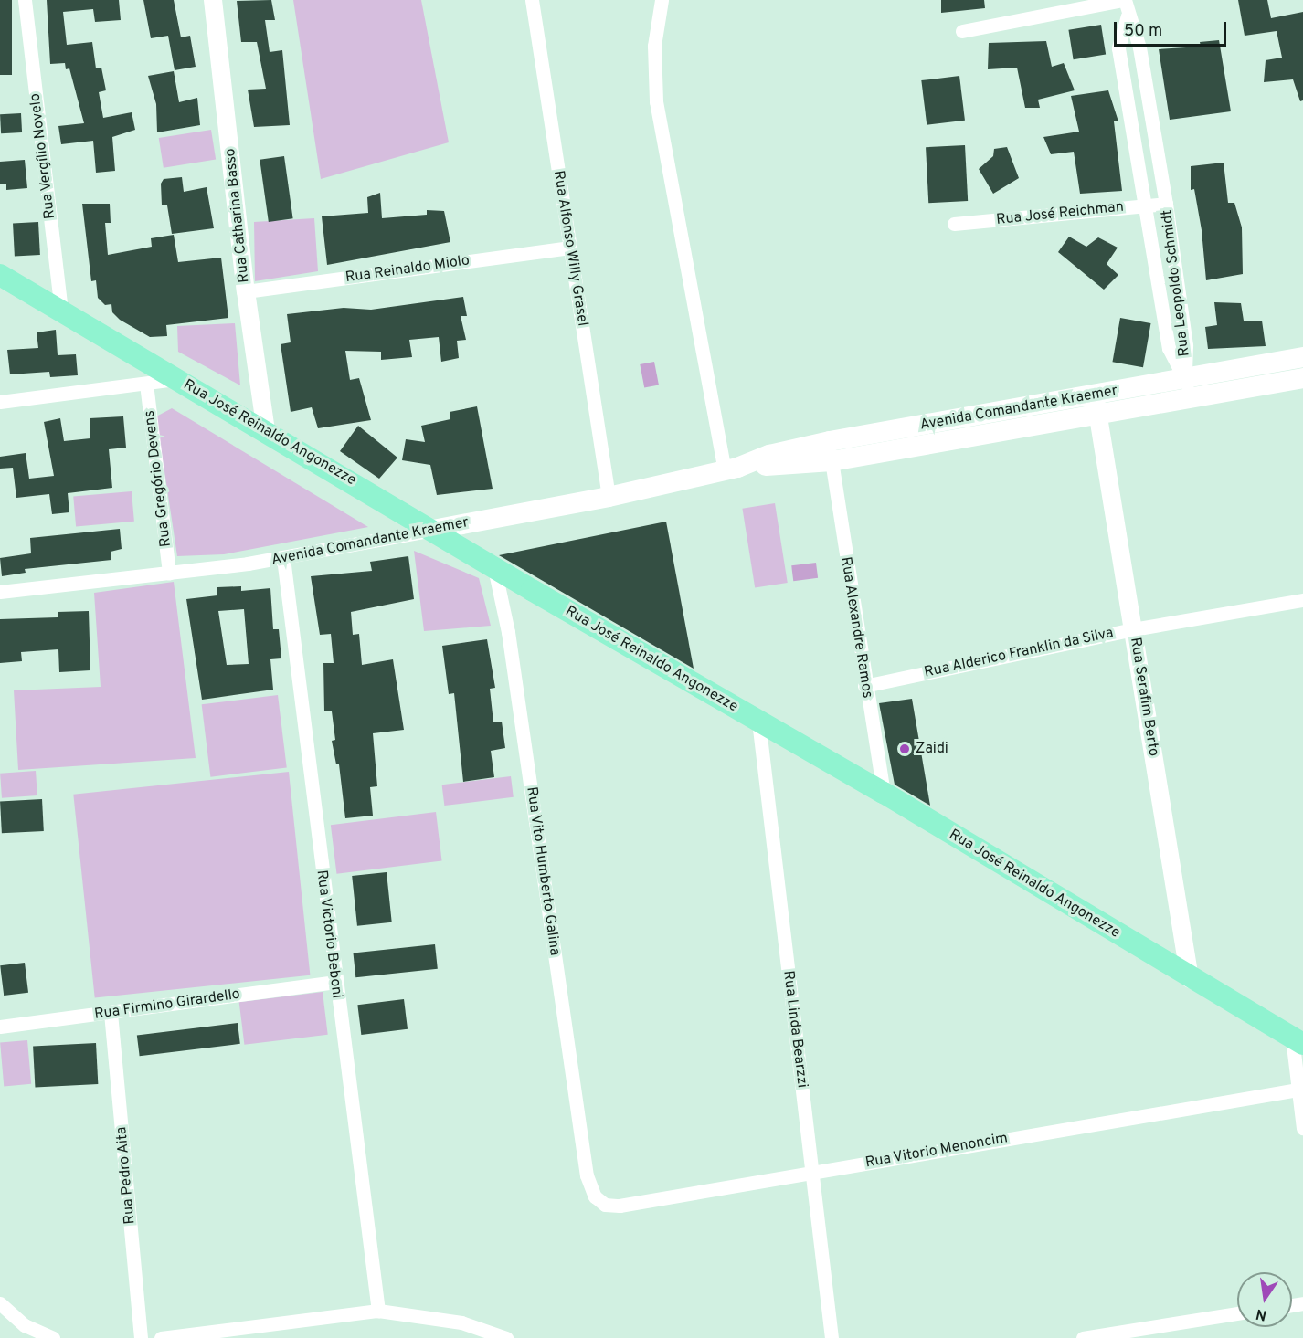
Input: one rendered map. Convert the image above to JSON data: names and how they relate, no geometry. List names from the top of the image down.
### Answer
{
  "streets": {
    "main road": ["Avenida Comandante Kraemer", "Rua José Reinaldo Angonezze"],
    "street": [
      "Rua Vergílio Novelo",
      "Rua José Reichman",
      "Rua Catharina Basso",
      "Rua Alfonso Willy Grasel",
      "Rua Reinaldo Miolo",
      "Rua Leopoldo Schmidt",
      "Rua Gregório Devens",
      "Rua Alexandre Ramos",
      "Rua Alderico Franklin da Silva",
      "Rua Serafim Berto",
      "Rua Vito Humberto Galina",
      "Rua Victorio Beboni",
      "Rua Firmino Girardello",
      "Rua Linda Bearzzi",
      "Rua Vitorio Menoncim",
      "Rua Pedro Aita"
    ]
  },
  "crossings": [
    ["Rua Vergílio Novelo", "Rua José Reinaldo Angonezze"],
    ["Rua José Reichman", "Rua Leopoldo Schmidt"],
    ["Rua Catharina Basso", "Rua Reinaldo Miolo"],
    ["Rua Catharina Basso", "Rua José Reinaldo Angonezze"],
    ["Rua Alfonso Willy Grasel", "Rua Reinaldo Miolo"],
    ["Rua Alfonso Willy Grasel", "Avenida Comandante Kraemer"],
    ["Rua Leopoldo Schmidt", "Avenida Comandante Kraemer"],
    ["Avenida Comandante Kraemer", "Rua José Reinaldo Angonezze"],
    ["Avenida Comandante Kraemer", "Rua Gregório Devens"],
    ["Avenida Comandante Kraemer", "Rua Alexandre Ramos"],
    ["Avenida Comandante Kraemer", "Rua Serafim Berto"],
    ["Avenida Comandante Kraemer", "Rua Victorio Beboni"],
    ["Rua José Reinaldo Angonezze", "Rua Alexandre Ramos"],
    ["Rua José Reinaldo Angonezze", "Rua Serafim Berto"],
    ["Rua José Reinaldo Angonezze", "Rua Vito Humberto Galina"],
    ["Rua José Reinaldo Angonezze", "Rua Linda Bearzzi"],
    ["Rua Alexandre Ramos", "Rua Alderico Franklin da Silva"],
    ["Rua Alderico Franklin da Silva", "Rua Serafim Berto"],
    ["Rua Vito Humberto Galina", "Rua Vitorio Menoncim"],
    ["Rua Victorio Beboni", "Rua Firmino Girardello"],
    ["Rua Firmino Girardello", "Rua Pedro Aita"],
    ["Rua Linda Bearzzi", "Rua Vitorio Menoncim"]
  ],
  "places": ["Zaidi"],
  "scale_bar": "50 m",
  "north": "bottom"
}
